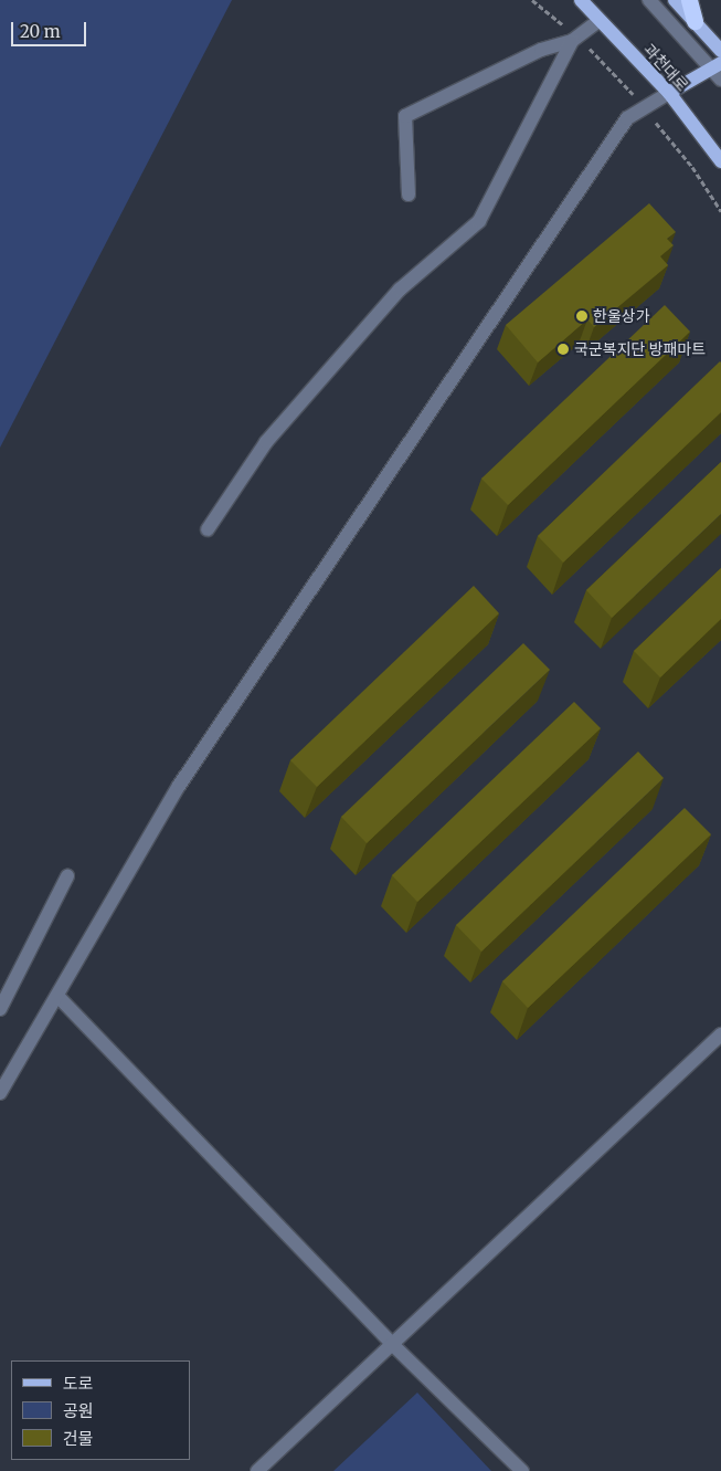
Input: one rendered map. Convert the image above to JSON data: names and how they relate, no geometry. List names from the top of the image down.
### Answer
{
  "streets": {
    "main road": ["과천대로"]
  },
  "places": ["한울상가", "국군복지단 방패마트"],
  "legend": ["도로", "공원", "건물"],
  "scale_bar": "20 m"
}
